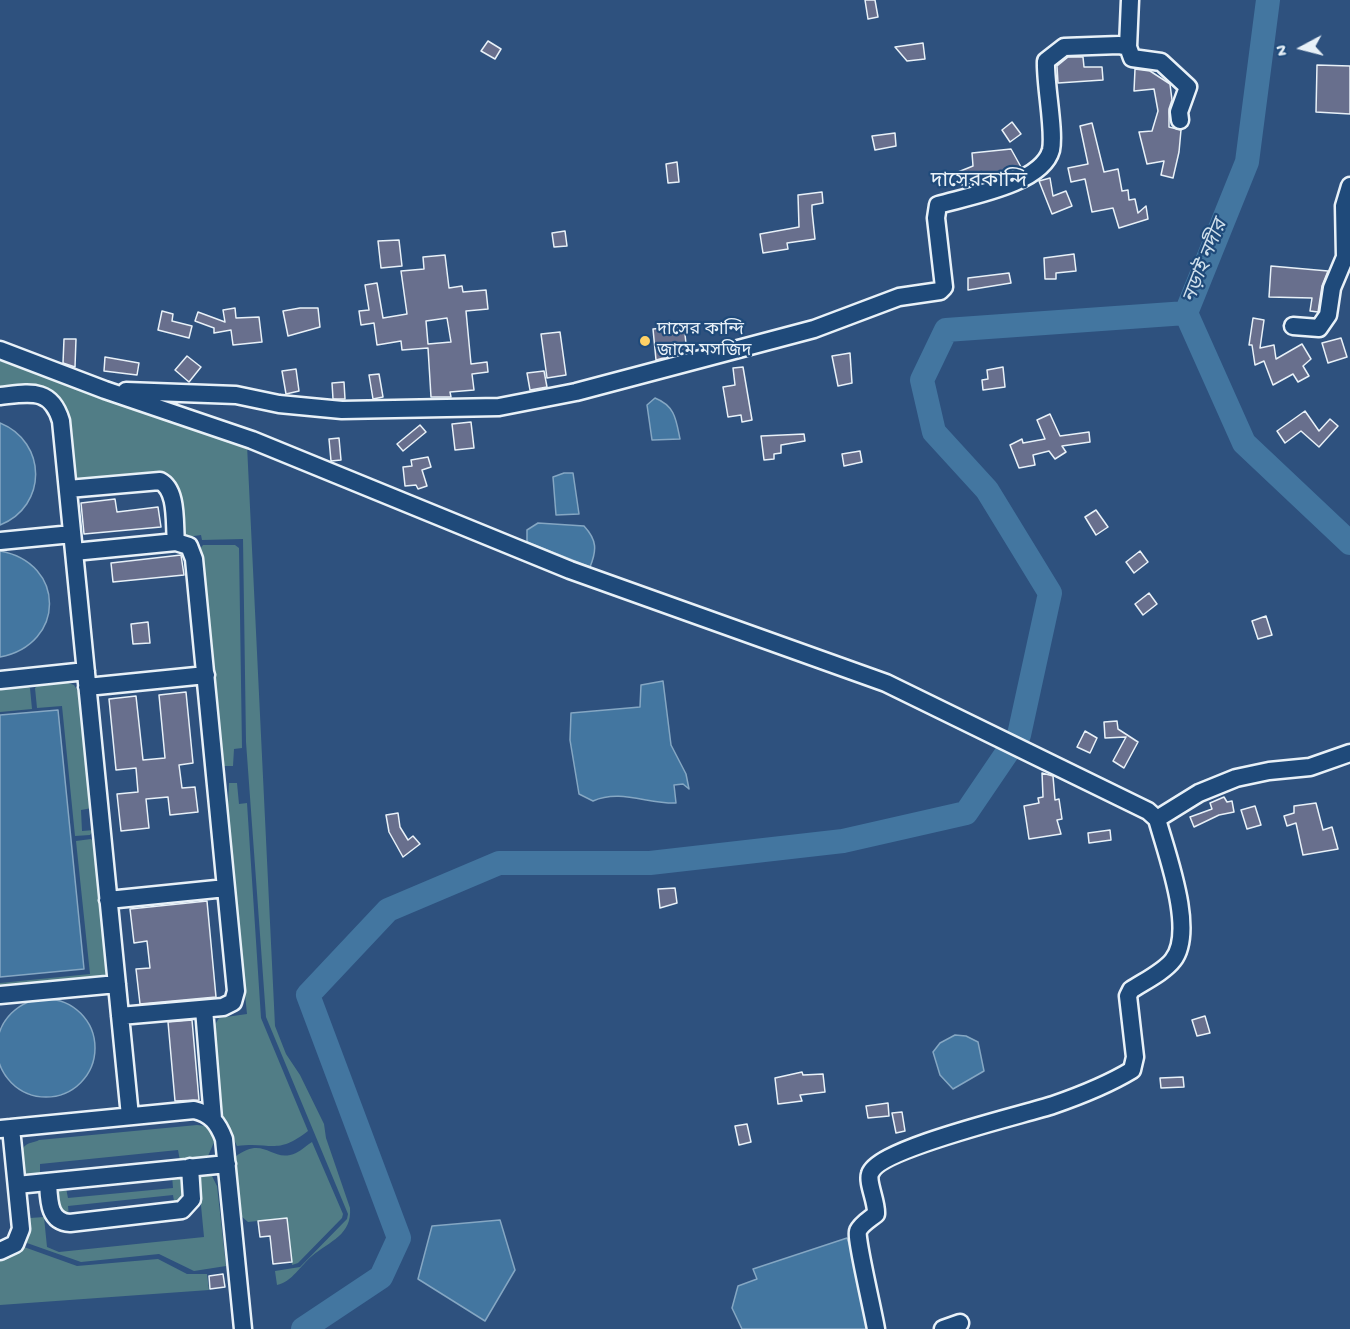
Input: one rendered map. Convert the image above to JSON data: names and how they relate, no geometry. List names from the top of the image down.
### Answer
{
  "districts": ["দাসেরকান্দি"],
  "water": ["নড়াই নদীর"],
  "places": ["দাসের কান্দি জামে মসজিদ"],
  "north": "left"
}
